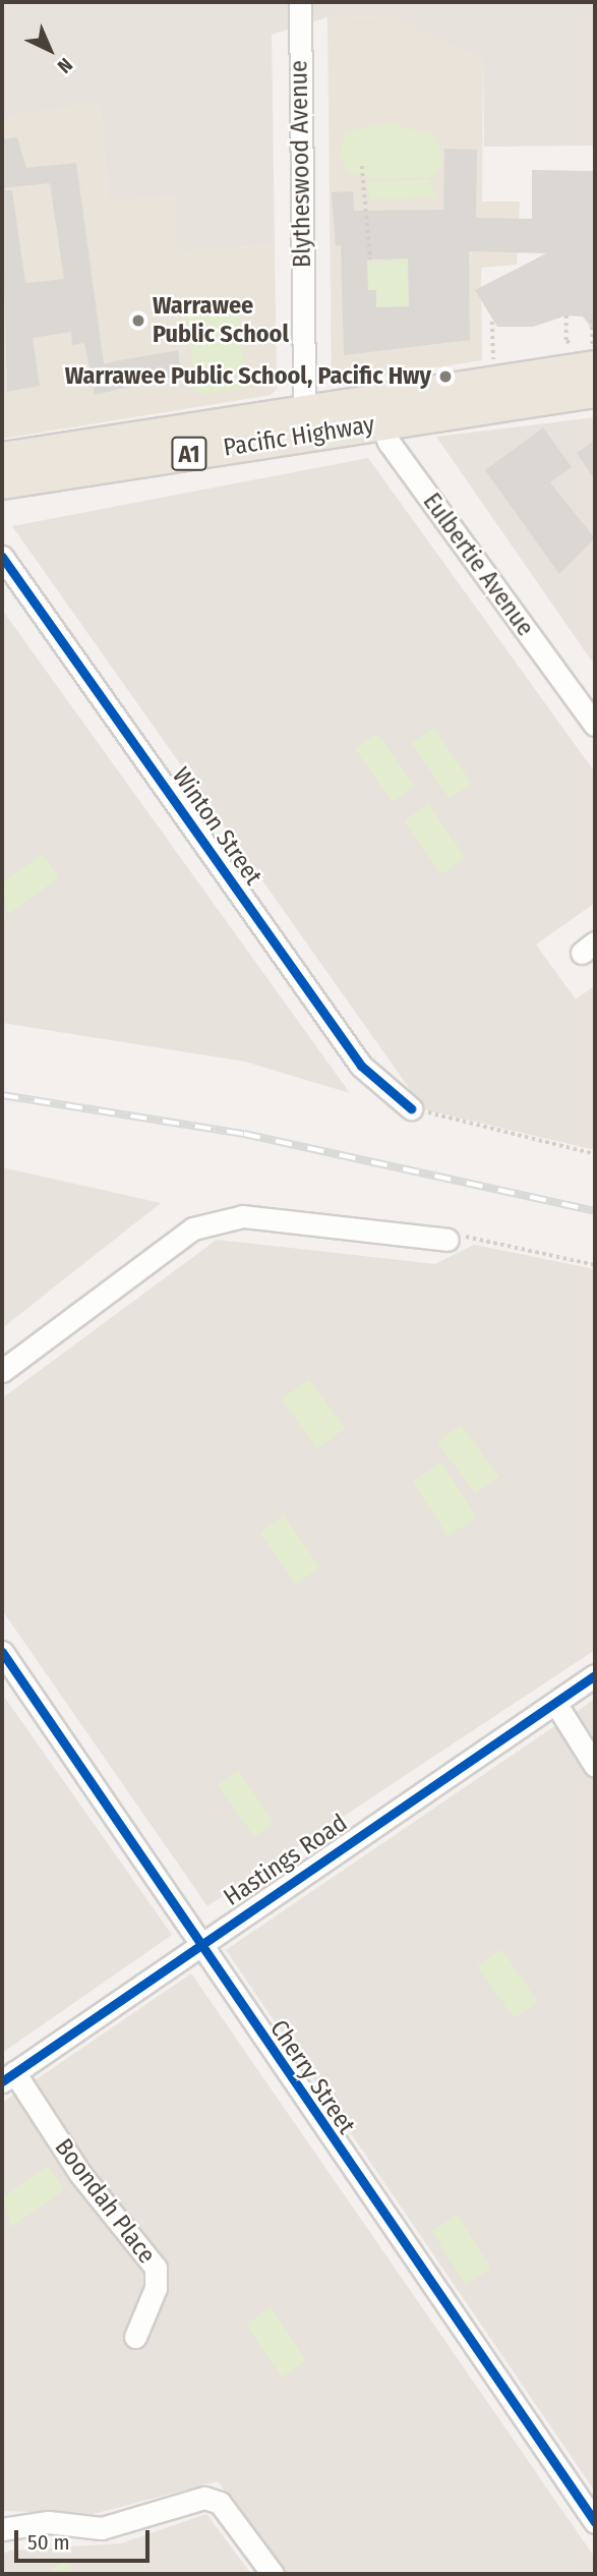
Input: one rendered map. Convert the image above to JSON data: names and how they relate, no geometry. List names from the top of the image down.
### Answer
{
  "streets": {
    "highway": ["Pacific Highway", "A1"],
    "street": [
      "Blytheswood Avenue",
      "Eulbertie Avenue",
      "Winton Street",
      "Hastings Road",
      "Cherry Street",
      "Boondah Place"
    ]
  },
  "crossings": [
    ["Blytheswood Avenue", "Pacific Highway"],
    ["Pacific Highway", "Eulbertie Avenue"],
    ["Hastings Road", "Cherry Street"],
    ["Hastings Road", "Boondah Place"]
  ],
  "places": ["Warrawee Public School", "Warrawee Public School, Pacific Hwy"],
  "scale_bar": "50 m",
  "north": "bottom right"
}
